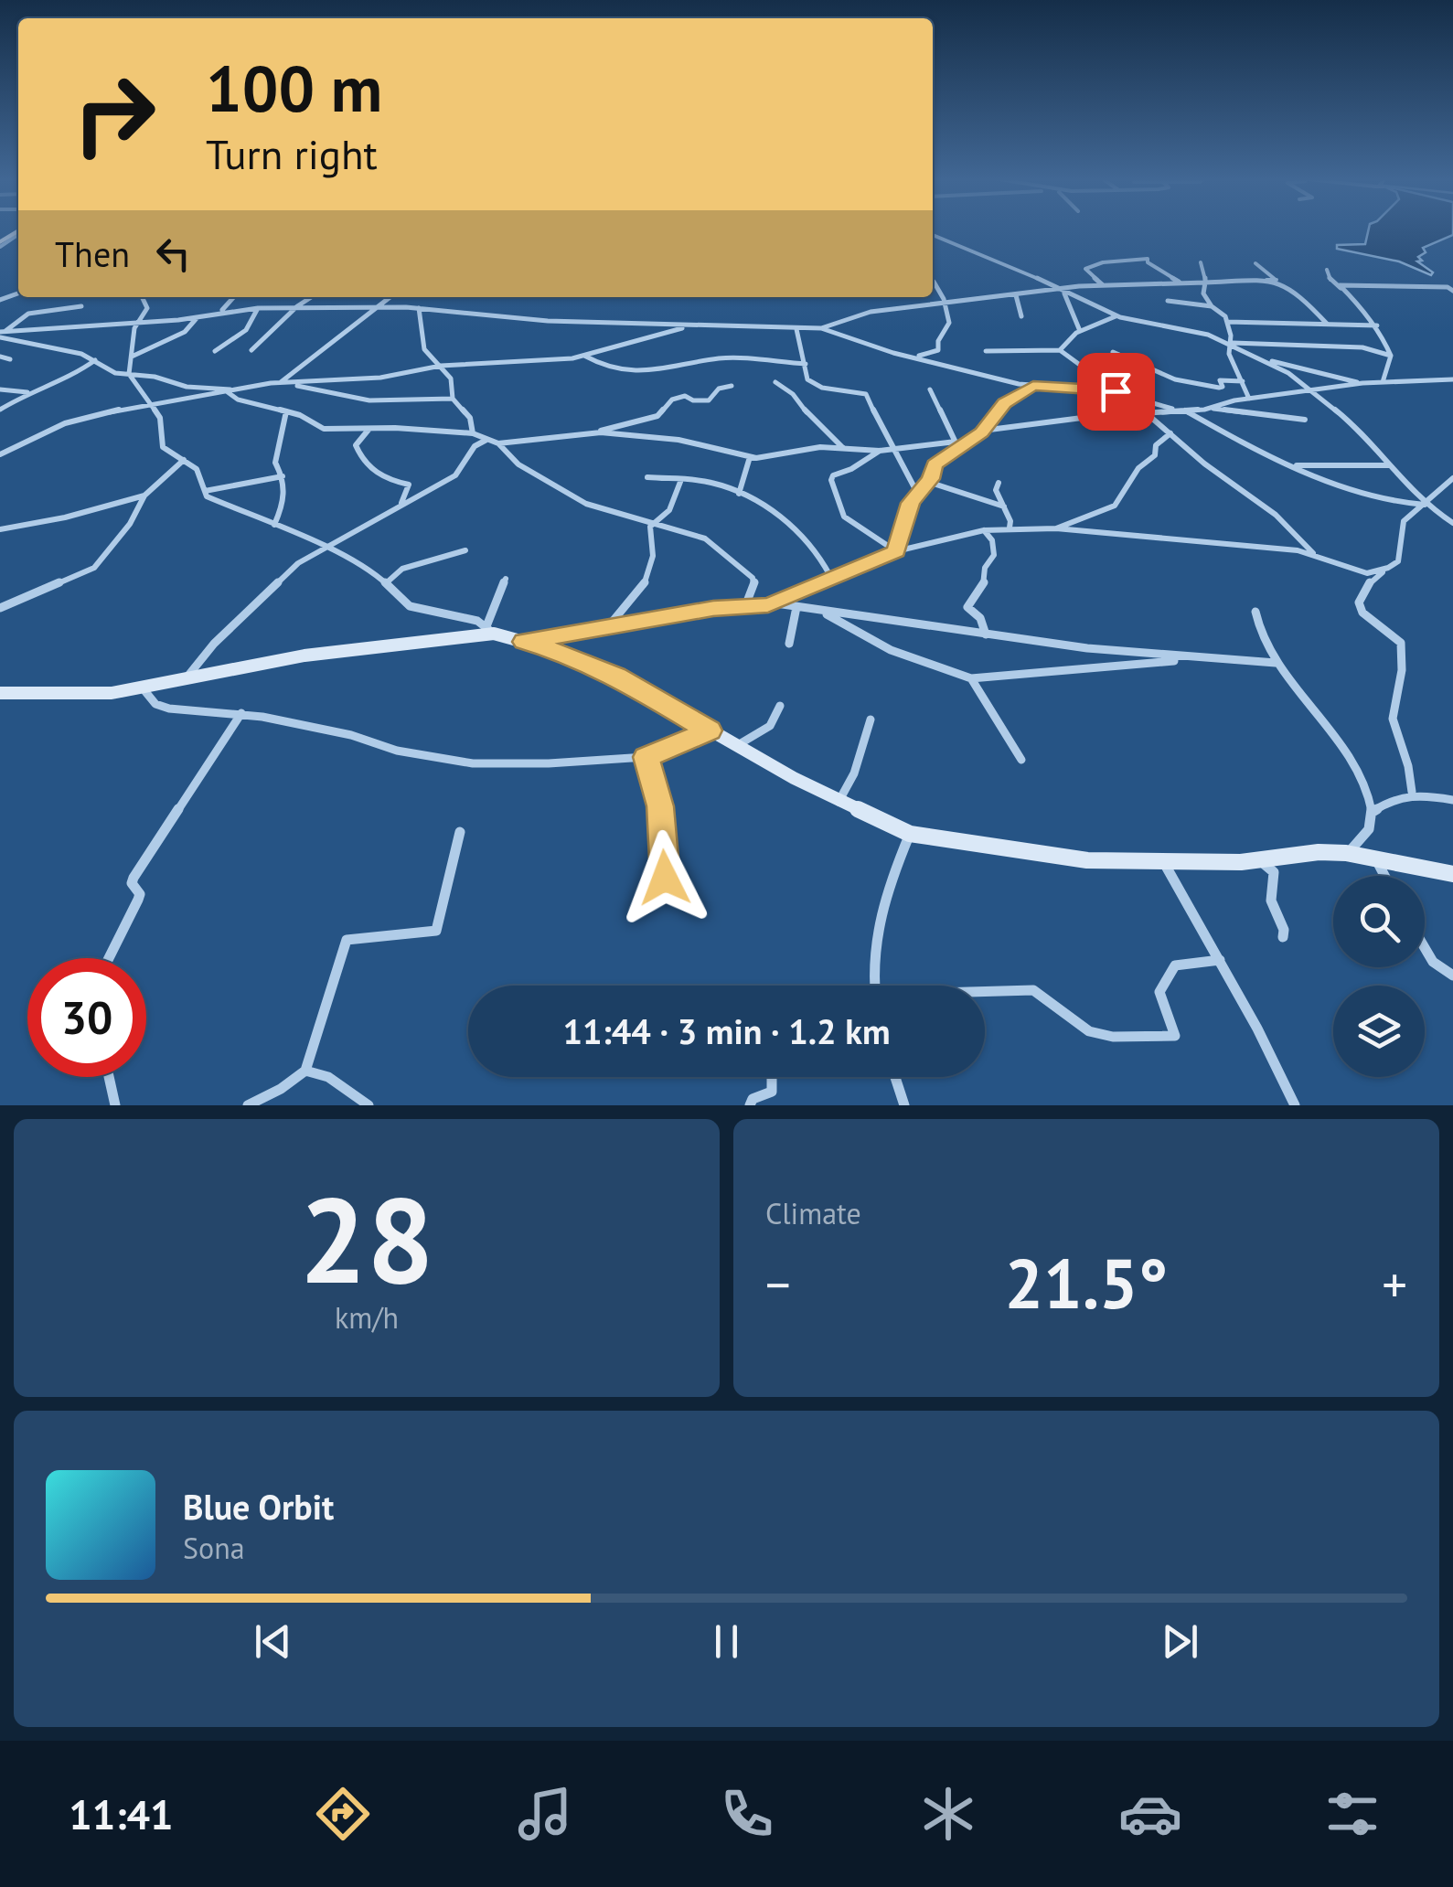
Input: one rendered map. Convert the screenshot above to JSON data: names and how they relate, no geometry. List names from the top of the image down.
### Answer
{
  "page": {
    "turn": ["100 m", "Turn right"],
    "then": "Then",
    "limit": "30",
    "trip": "11:44 · 3 min · 1.2 km",
    "tile": [
      ["28", "km/h"],
      "Climate"
    ],
    "heat": ["−", "21.5°", "+"],
    "song": ["Blue Orbit", "Sona"],
    "tabs": "11:41"
  }
}
